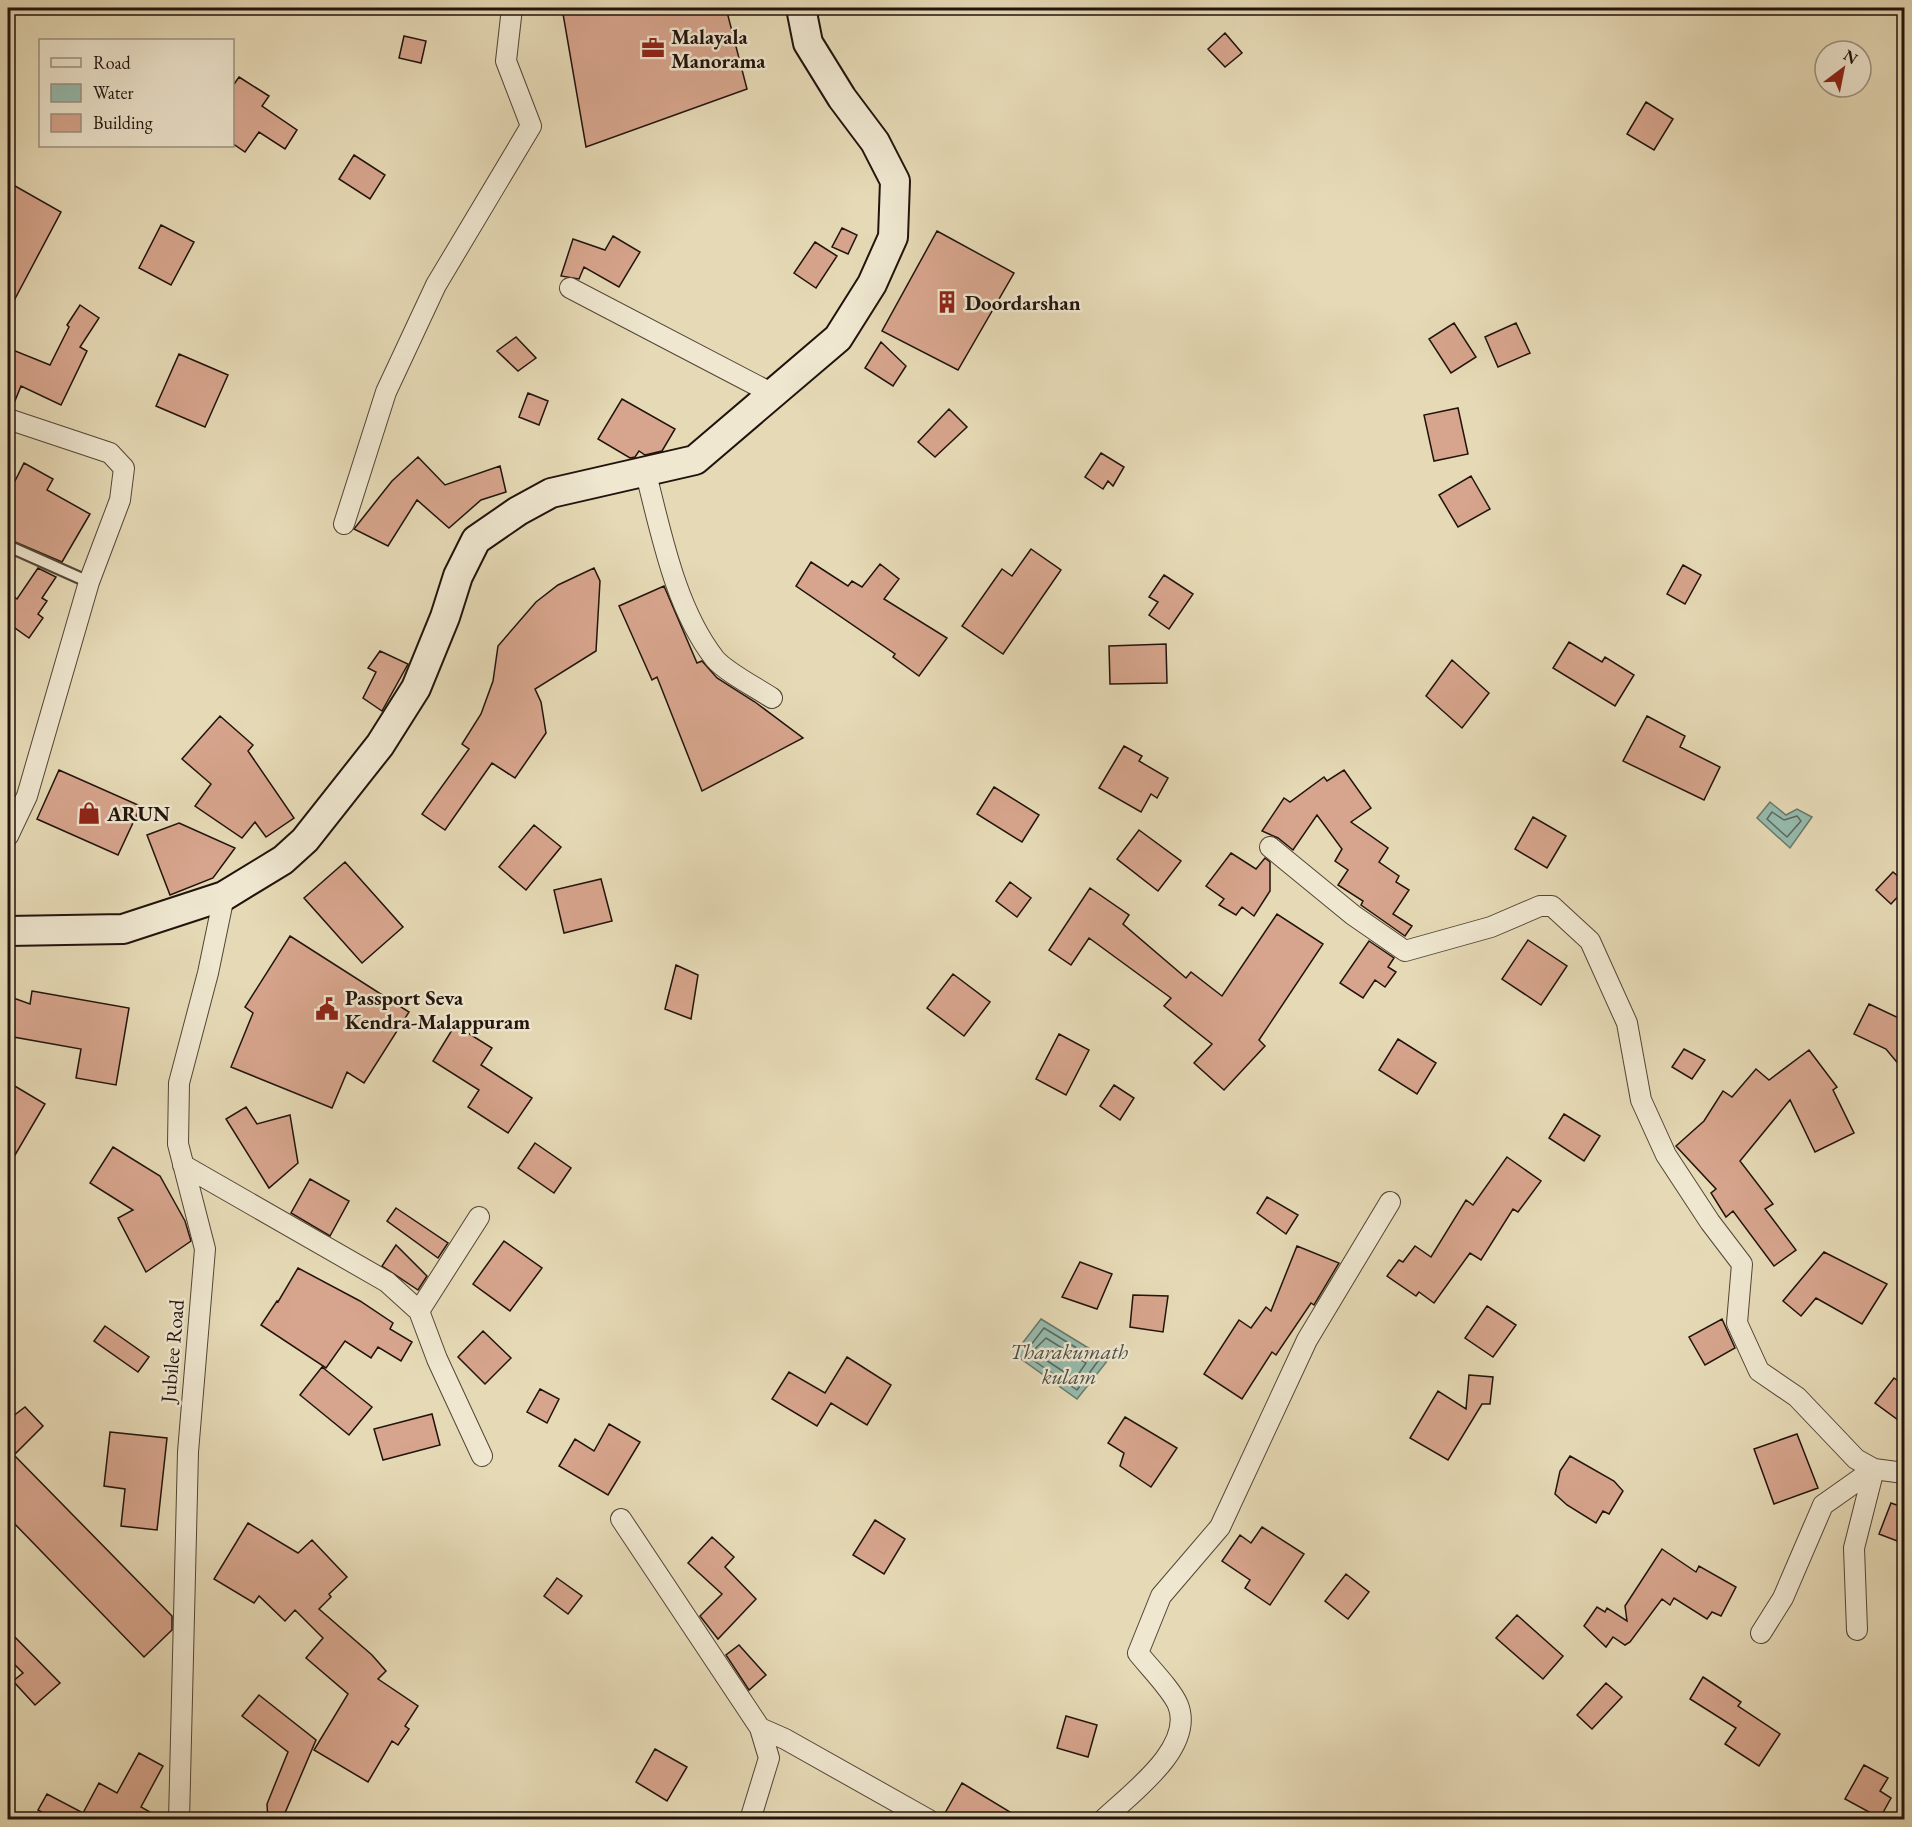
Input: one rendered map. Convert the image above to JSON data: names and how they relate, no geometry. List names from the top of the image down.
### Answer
{
  "streets": {
    "street": ["Jubilee Road"]
  },
  "water": ["Tharakumath kulam"],
  "places": {
    "office": ["Malayala Manorama"],
    "building": ["Doordarshan"],
    "shop": ["ARUN"],
    "public building": ["Passport Seva Kendra-Malappuram"]
  },
  "legend": ["Road", "Water", "Building"],
  "north": "top right"
}
